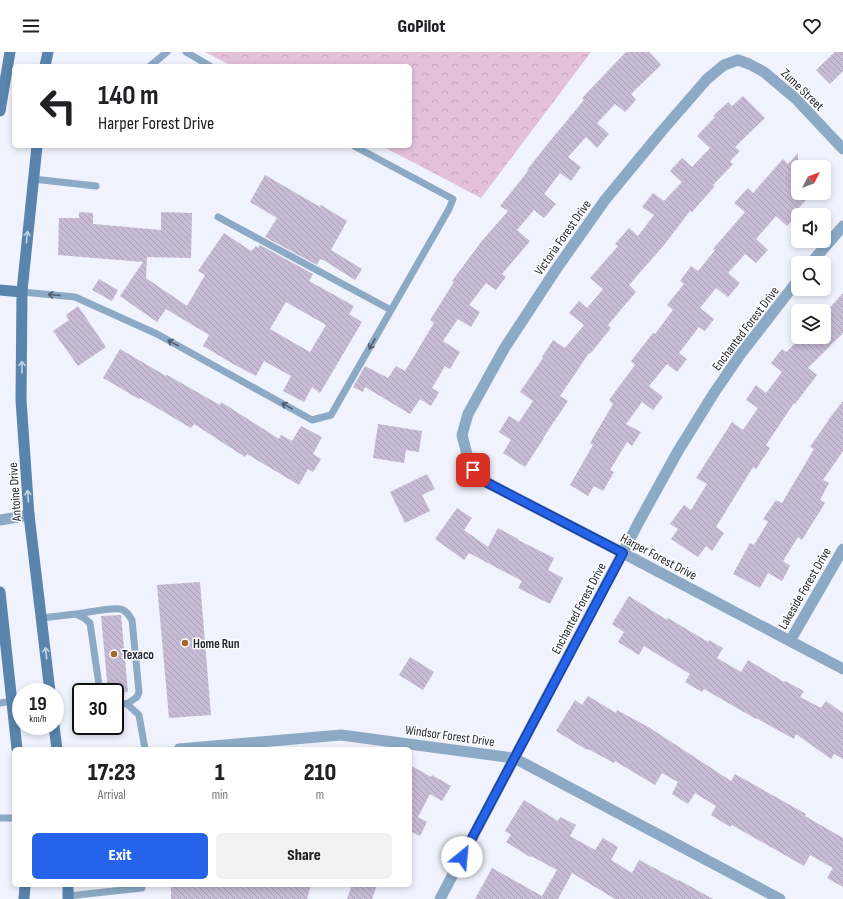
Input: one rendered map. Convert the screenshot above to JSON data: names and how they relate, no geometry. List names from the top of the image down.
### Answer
{
  "streets": {
    "main road": ["Antoine Drive"],
    "street": [
      "Zume Street",
      "Victoria Forest Drive",
      "Enchanted Forest Drive",
      "Harper Forest Drive",
      "Lakeside Forest Drive",
      "Windsor Forest Drive"
    ]
  },
  "crossings": [
    ["Zume Street", "Victoria Forest Drive"],
    ["Victoria Forest Drive", "Harper Forest Drive"],
    ["Enchanted Forest Drive", "Harper Forest Drive"],
    ["Enchanted Forest Drive", "Windsor Forest Drive"],
    ["Harper Forest Drive", "Lakeside Forest Drive"]
  ],
  "one_way": ["Antoine Drive"],
  "places": ["Home Run", "Texaco"],
  "north": "top right",
  "page": {
    "header": "GoPilot",
    "turn": ["140 m", "Harper Forest Drive"],
    "speed": "19 km/h",
    "limit": "30",
    "eta": [
      "17:23",
      "Arrival",
      "1",
      "min",
      "210",
      "m"
    ],
    "buttons": ["Exit", "Share"]
  }
}
